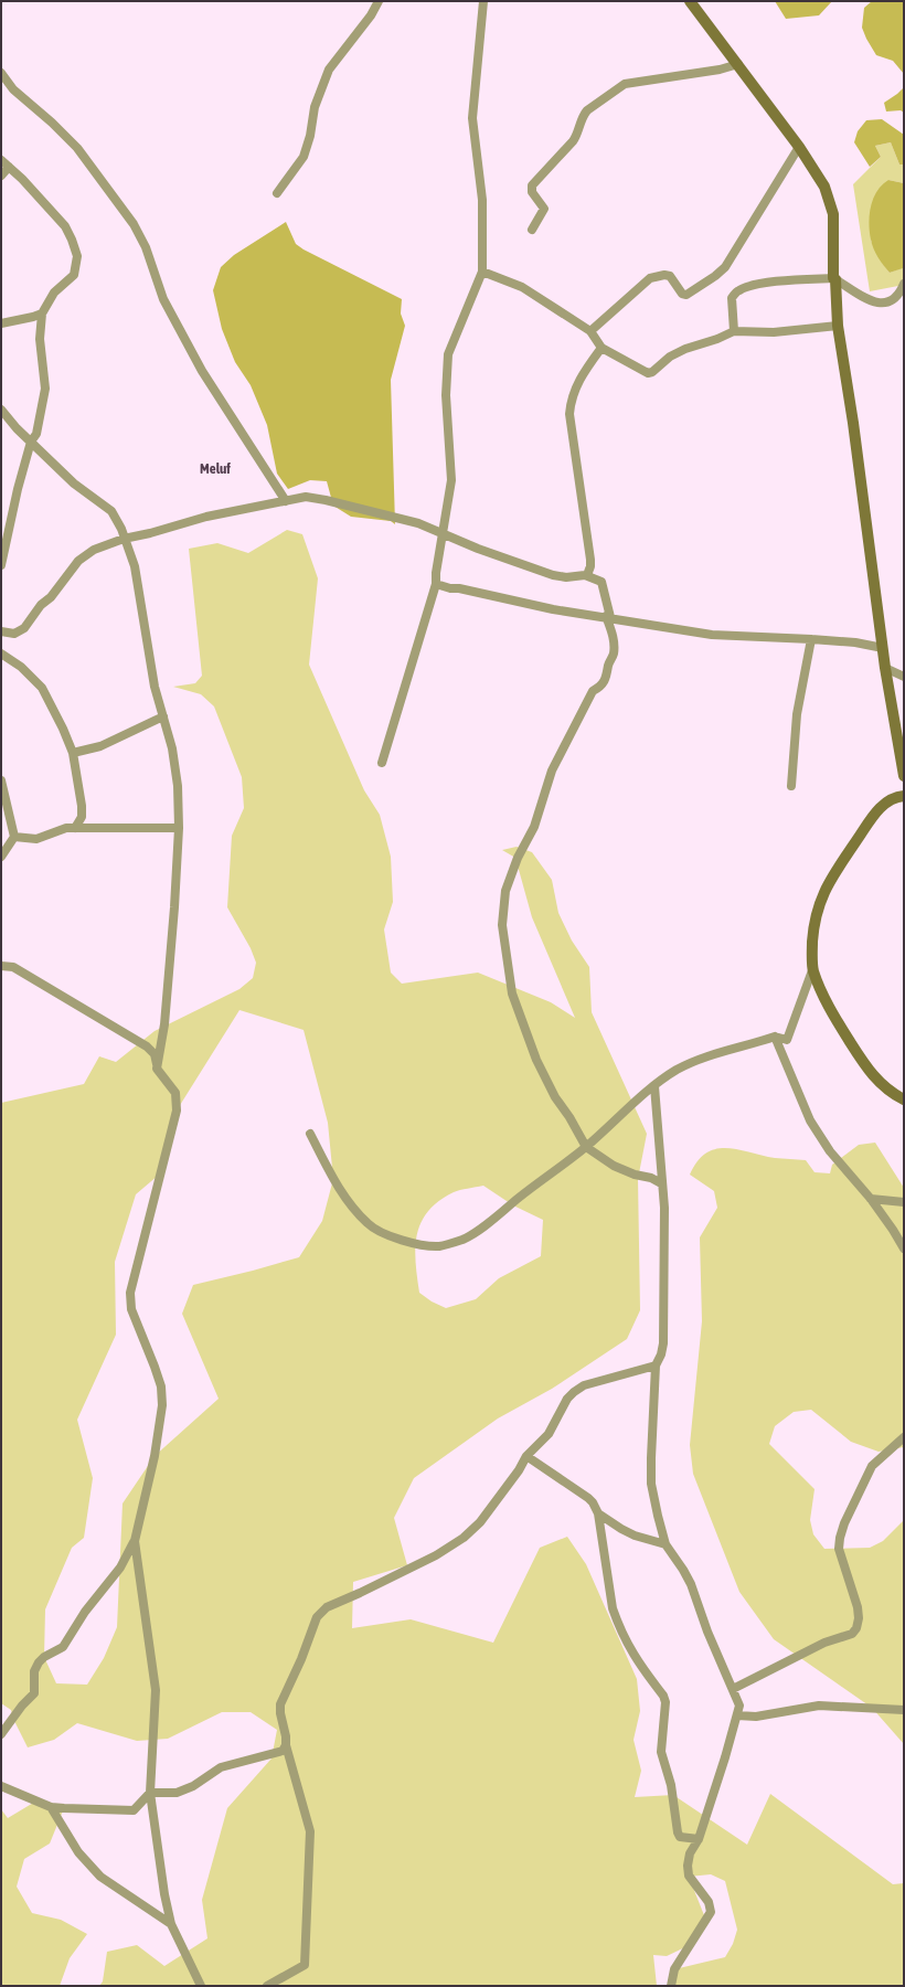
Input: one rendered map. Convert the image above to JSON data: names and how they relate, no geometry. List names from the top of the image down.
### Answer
{
  "districts": ["Meluf"]
}
